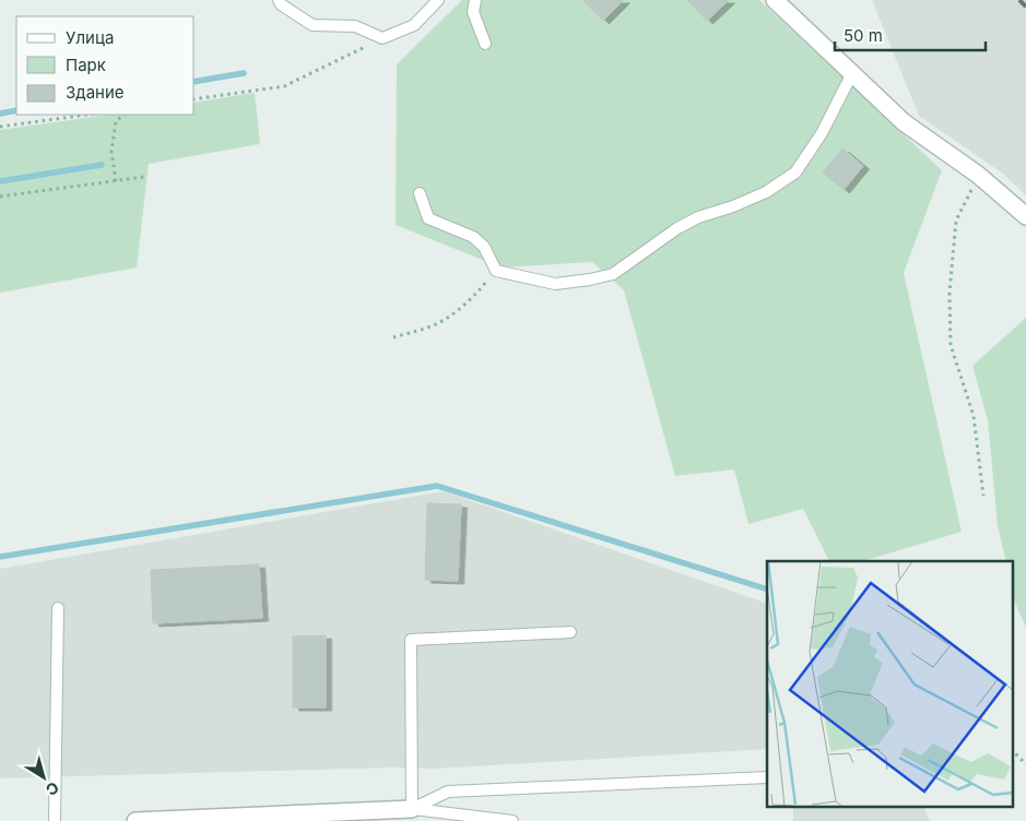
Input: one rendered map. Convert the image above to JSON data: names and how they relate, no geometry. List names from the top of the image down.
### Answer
{
  "legend": ["Улица", "Парк", "Здание"],
  "scale_bar": "50 m",
  "north": "bottom right"
}
